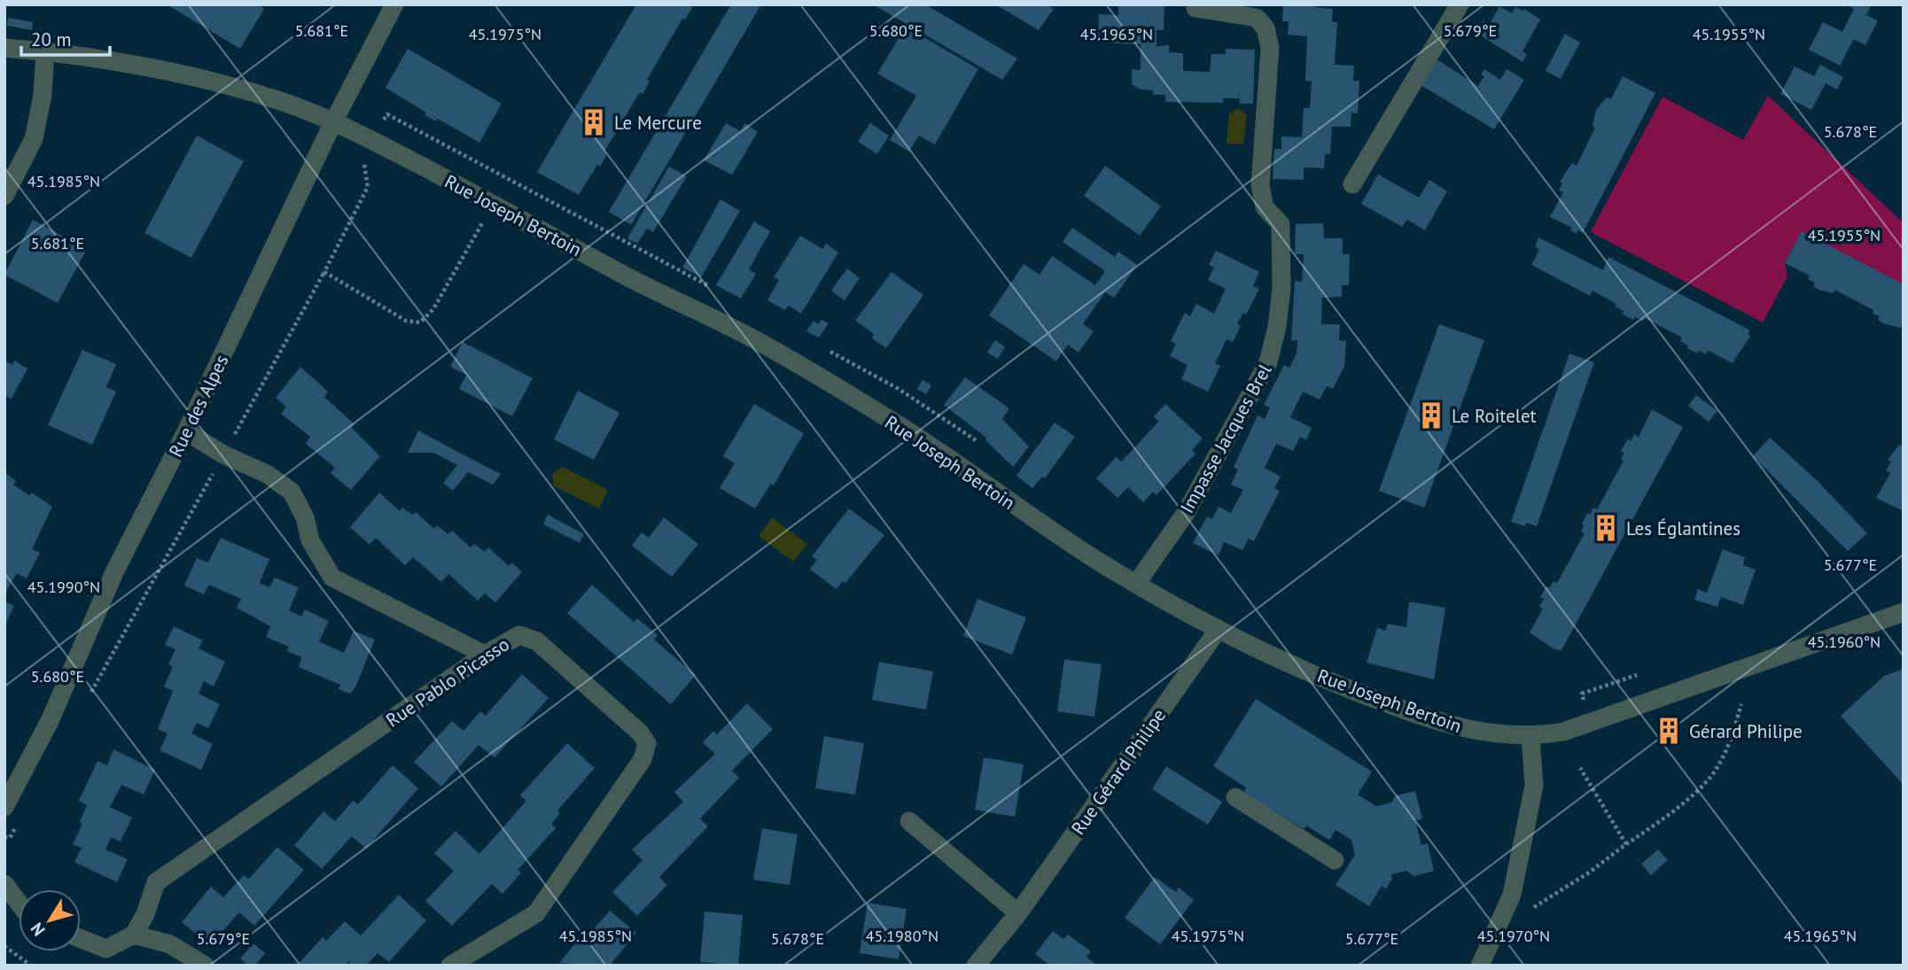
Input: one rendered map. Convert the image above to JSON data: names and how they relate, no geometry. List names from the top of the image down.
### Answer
{
  "streets": {
    "street": [
      "Rue Joseph Bertoin",
      "Rue des Alpes",
      "Impasse Jacques Brel",
      "Rue Pablo Picasso",
      "Rue Gérard Philipe"
    ]
  },
  "crossings": [
    ["Rue Joseph Bertoin", "Rue des Alpes"],
    ["Rue Joseph Bertoin", "Impasse Jacques Brel"],
    ["Rue Joseph Bertoin", "Rue Gérard Philipe"]
  ],
  "places": {
    "building": [
      "Le Mercure",
      "Le Roitelet",
      "Les Églantines",
      "Gérard Philipe"
    ]
  },
  "scale_bar": "20 m",
  "north": "bottom left",
  "coordinates": [
    "5.681°E",
    "5.680°E",
    "5.679°E",
    "45.1975°N",
    "45.1965°N",
    "45.1955°N",
    "5.678°E",
    "45.1985°N",
    "5.677°E",
    "45.1990°N",
    "45.1960°N",
    "45.1980°N",
    "45.1970°N"
  ]
}
